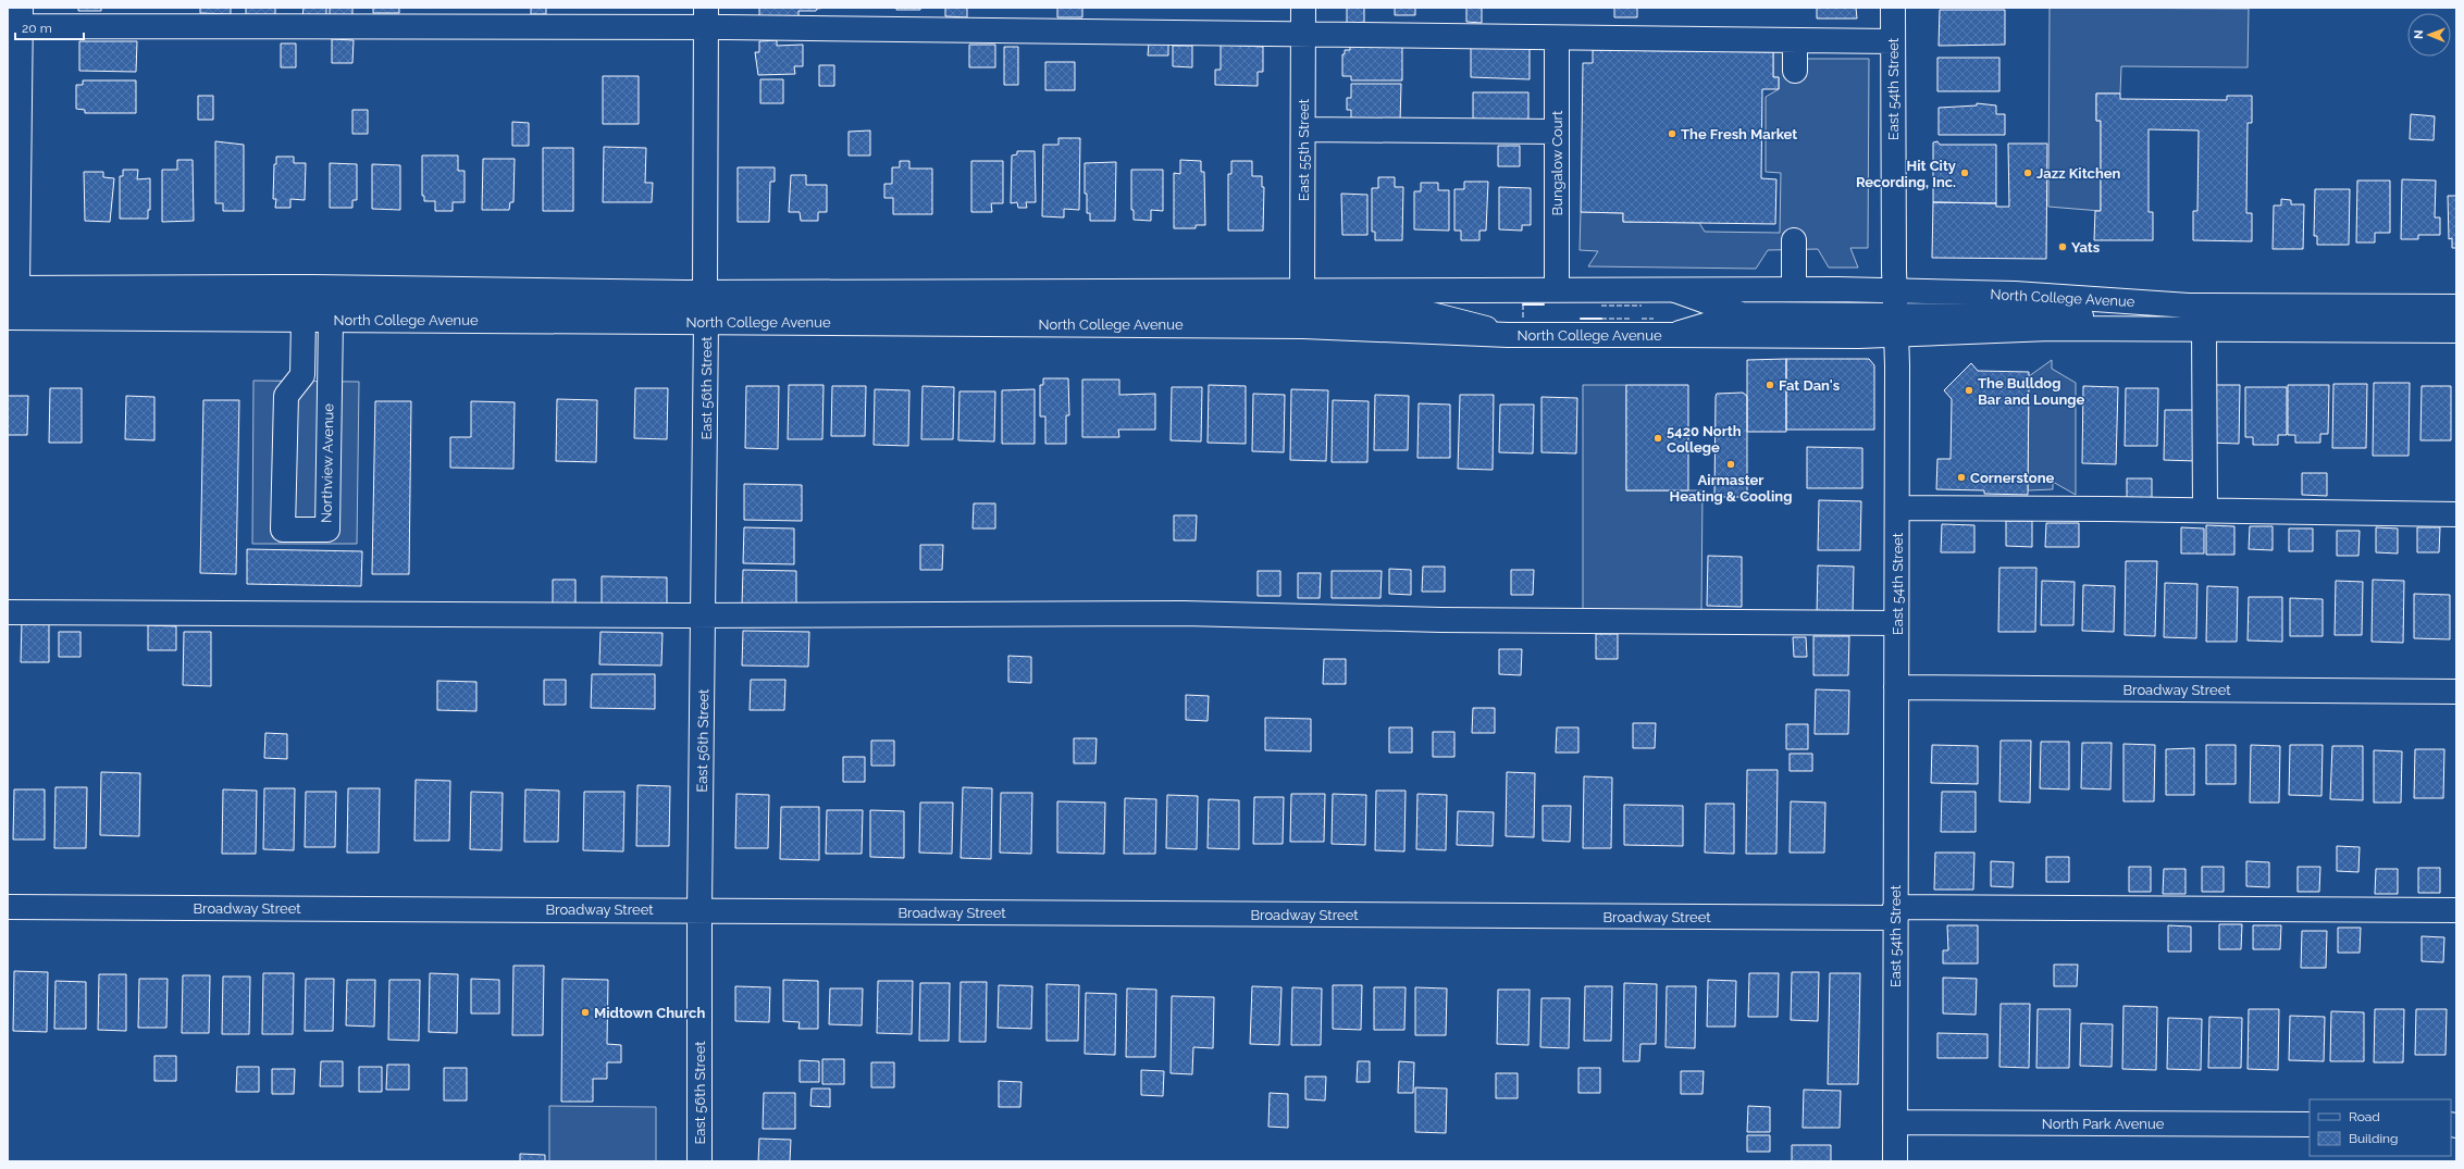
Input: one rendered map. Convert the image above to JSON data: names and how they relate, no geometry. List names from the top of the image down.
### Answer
{
  "streets": {
    "street": [
      "East 54th Street",
      "East 55th Street",
      "Bungalow Court",
      "North College Avenue",
      "East 56th Street",
      "Northview Avenue",
      "Broadway Street",
      "North Park Avenue"
    ]
  },
  "crossings": [
    ["East 54th Street", "North College Avenue"],
    ["East 54th Street", "Broadway Street"],
    ["East 54th Street", "North Park Avenue"],
    ["East 55th Street", "North College Avenue"],
    ["Bungalow Court", "North College Avenue"],
    ["North College Avenue", "East 56th Street"],
    ["North College Avenue", "Northview Avenue"],
    ["East 56th Street", "Broadway Street"]
  ],
  "places": [
    "The Fresh Market",
    "Hit City Recording, Inc.",
    "Jazz Kitchen",
    "Yats",
    "Fat Dan's",
    "The Bulldog Bar and Lounge",
    "5420 North College",
    "Airmaster Heating & Cooling",
    "Cornerstone",
    "Midtown Church"
  ],
  "legend": ["Road", "Building"],
  "scale_bar": "20 m",
  "north": "left"
}
